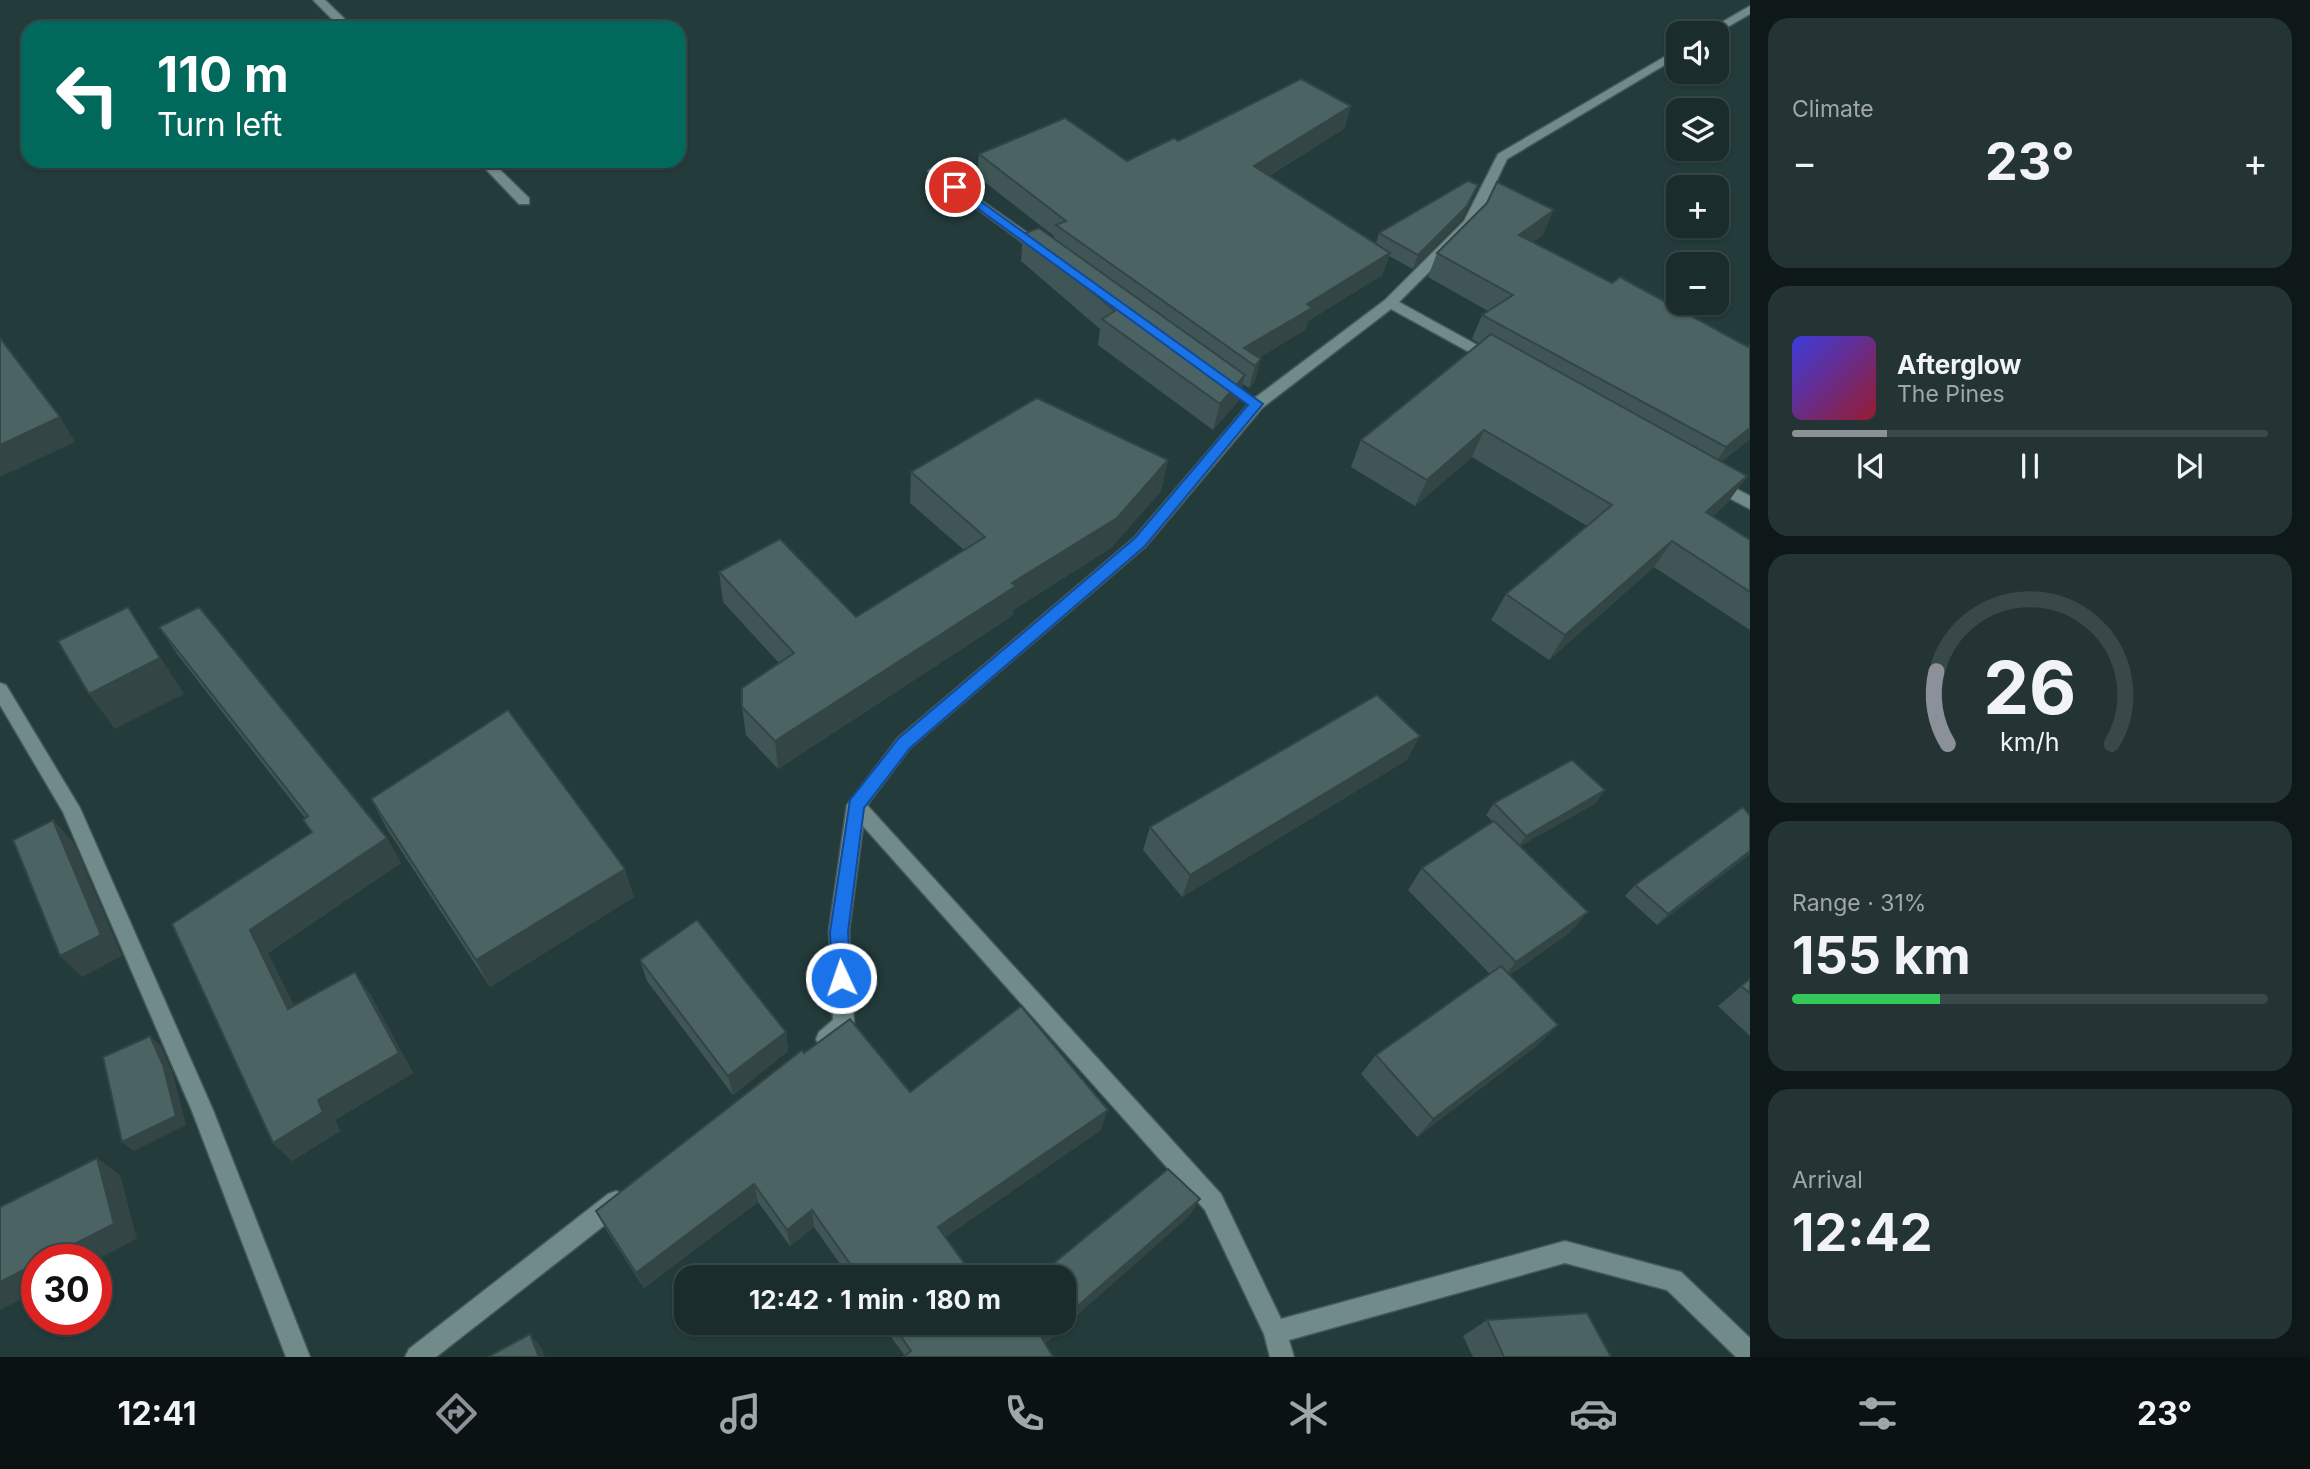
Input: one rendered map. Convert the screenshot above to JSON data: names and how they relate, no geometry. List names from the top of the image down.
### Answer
{
  "page": {
    "tile": [
      "Climate",
      ["Range · 31%", "155 km"],
      ["Arrival", "12:42"]
    ],
    "map_buttons": ["+", "−"],
    "turn": ["110 m", "Turn left"],
    "heat": ["−", "23°", "+"],
    "song": ["Afterglow", "The Pines"],
    "limit": "30",
    "trip": "12:42 · 1 min · 180 m",
    "tabs": ["12:41", "23°"],
    "gauge": ["26", "km/h"]
  }
}
